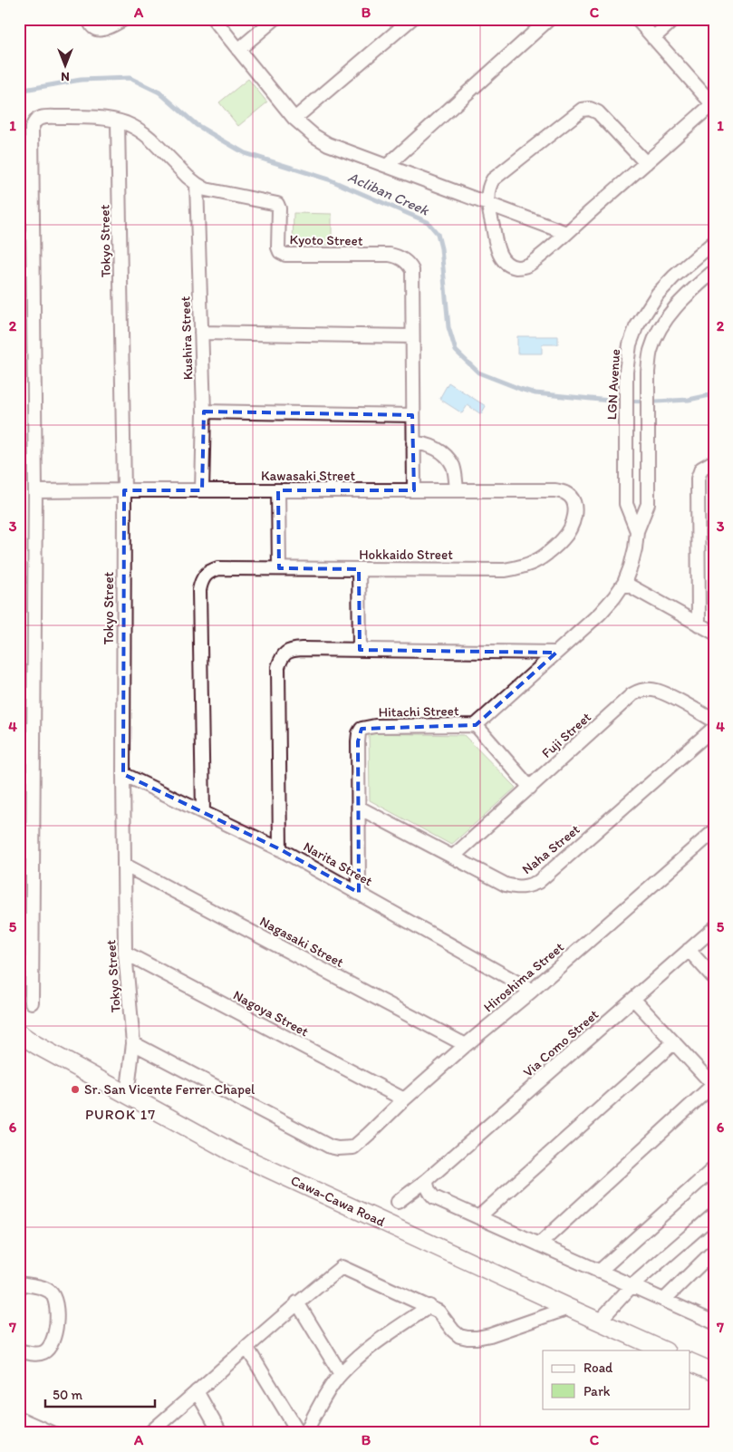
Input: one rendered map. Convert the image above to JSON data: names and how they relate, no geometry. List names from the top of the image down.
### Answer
{
  "streets": {
    "street": [
      "Kyoto Street",
      "Tokyo Street",
      "Kushira Street",
      "LGN Avenue",
      "Kawasaki Street",
      "Hokkaido Street",
      "Hitachi Street",
      "Fuji Street",
      "Naha Street",
      "Narita Street",
      "Nagasaki Street",
      "Hiroshima Street",
      "Nagoya Street",
      "Via Como Street",
      "Cawa-Cawa Road"
    ]
  },
  "crossings": [
    ["Kyoto Street", "Tokyo Street"],
    ["Kyoto Street", "Kushira Street"],
    ["Kyoto Street", "Kawasaki Street"],
    ["Tokyo Street", "Kawasaki Street"],
    ["Tokyo Street", "Narita Street"],
    ["Tokyo Street", "Nagasaki Street"],
    ["Tokyo Street", "Hiroshima Street"],
    ["Tokyo Street", "Nagoya Street"],
    ["Tokyo Street", "Cawa-Cawa Road"],
    ["Kushira Street", "Kawasaki Street"],
    ["Kawasaki Street", "Hokkaido Street"],
    ["Hokkaido Street", "Narita Street"],
    ["Hitachi Street", "Fuji Street"],
    ["Hitachi Street", "Naha Street"],
    ["Hitachi Street", "Narita Street"],
    ["Fuji Street", "Naha Street"],
    ["Narita Street", "Hiroshima Street"],
    ["Nagasaki Street", "Hiroshima Street"],
    ["Hiroshima Street", "Nagoya Street"]
  ],
  "districts": ["PUROK 17"],
  "water": ["Acliban Creek"],
  "places": ["Sr. San Vicente Ferrer Chapel"],
  "legend": ["Road", "Park"],
  "scale_bar": "50 m",
  "north": "bottom",
  "grid": {
    "columns": ["A", "B", "C"],
    "rows": [
      "1",
      "2",
      "3",
      "4",
      "5",
      "6",
      "7"
    ]
  }
}
